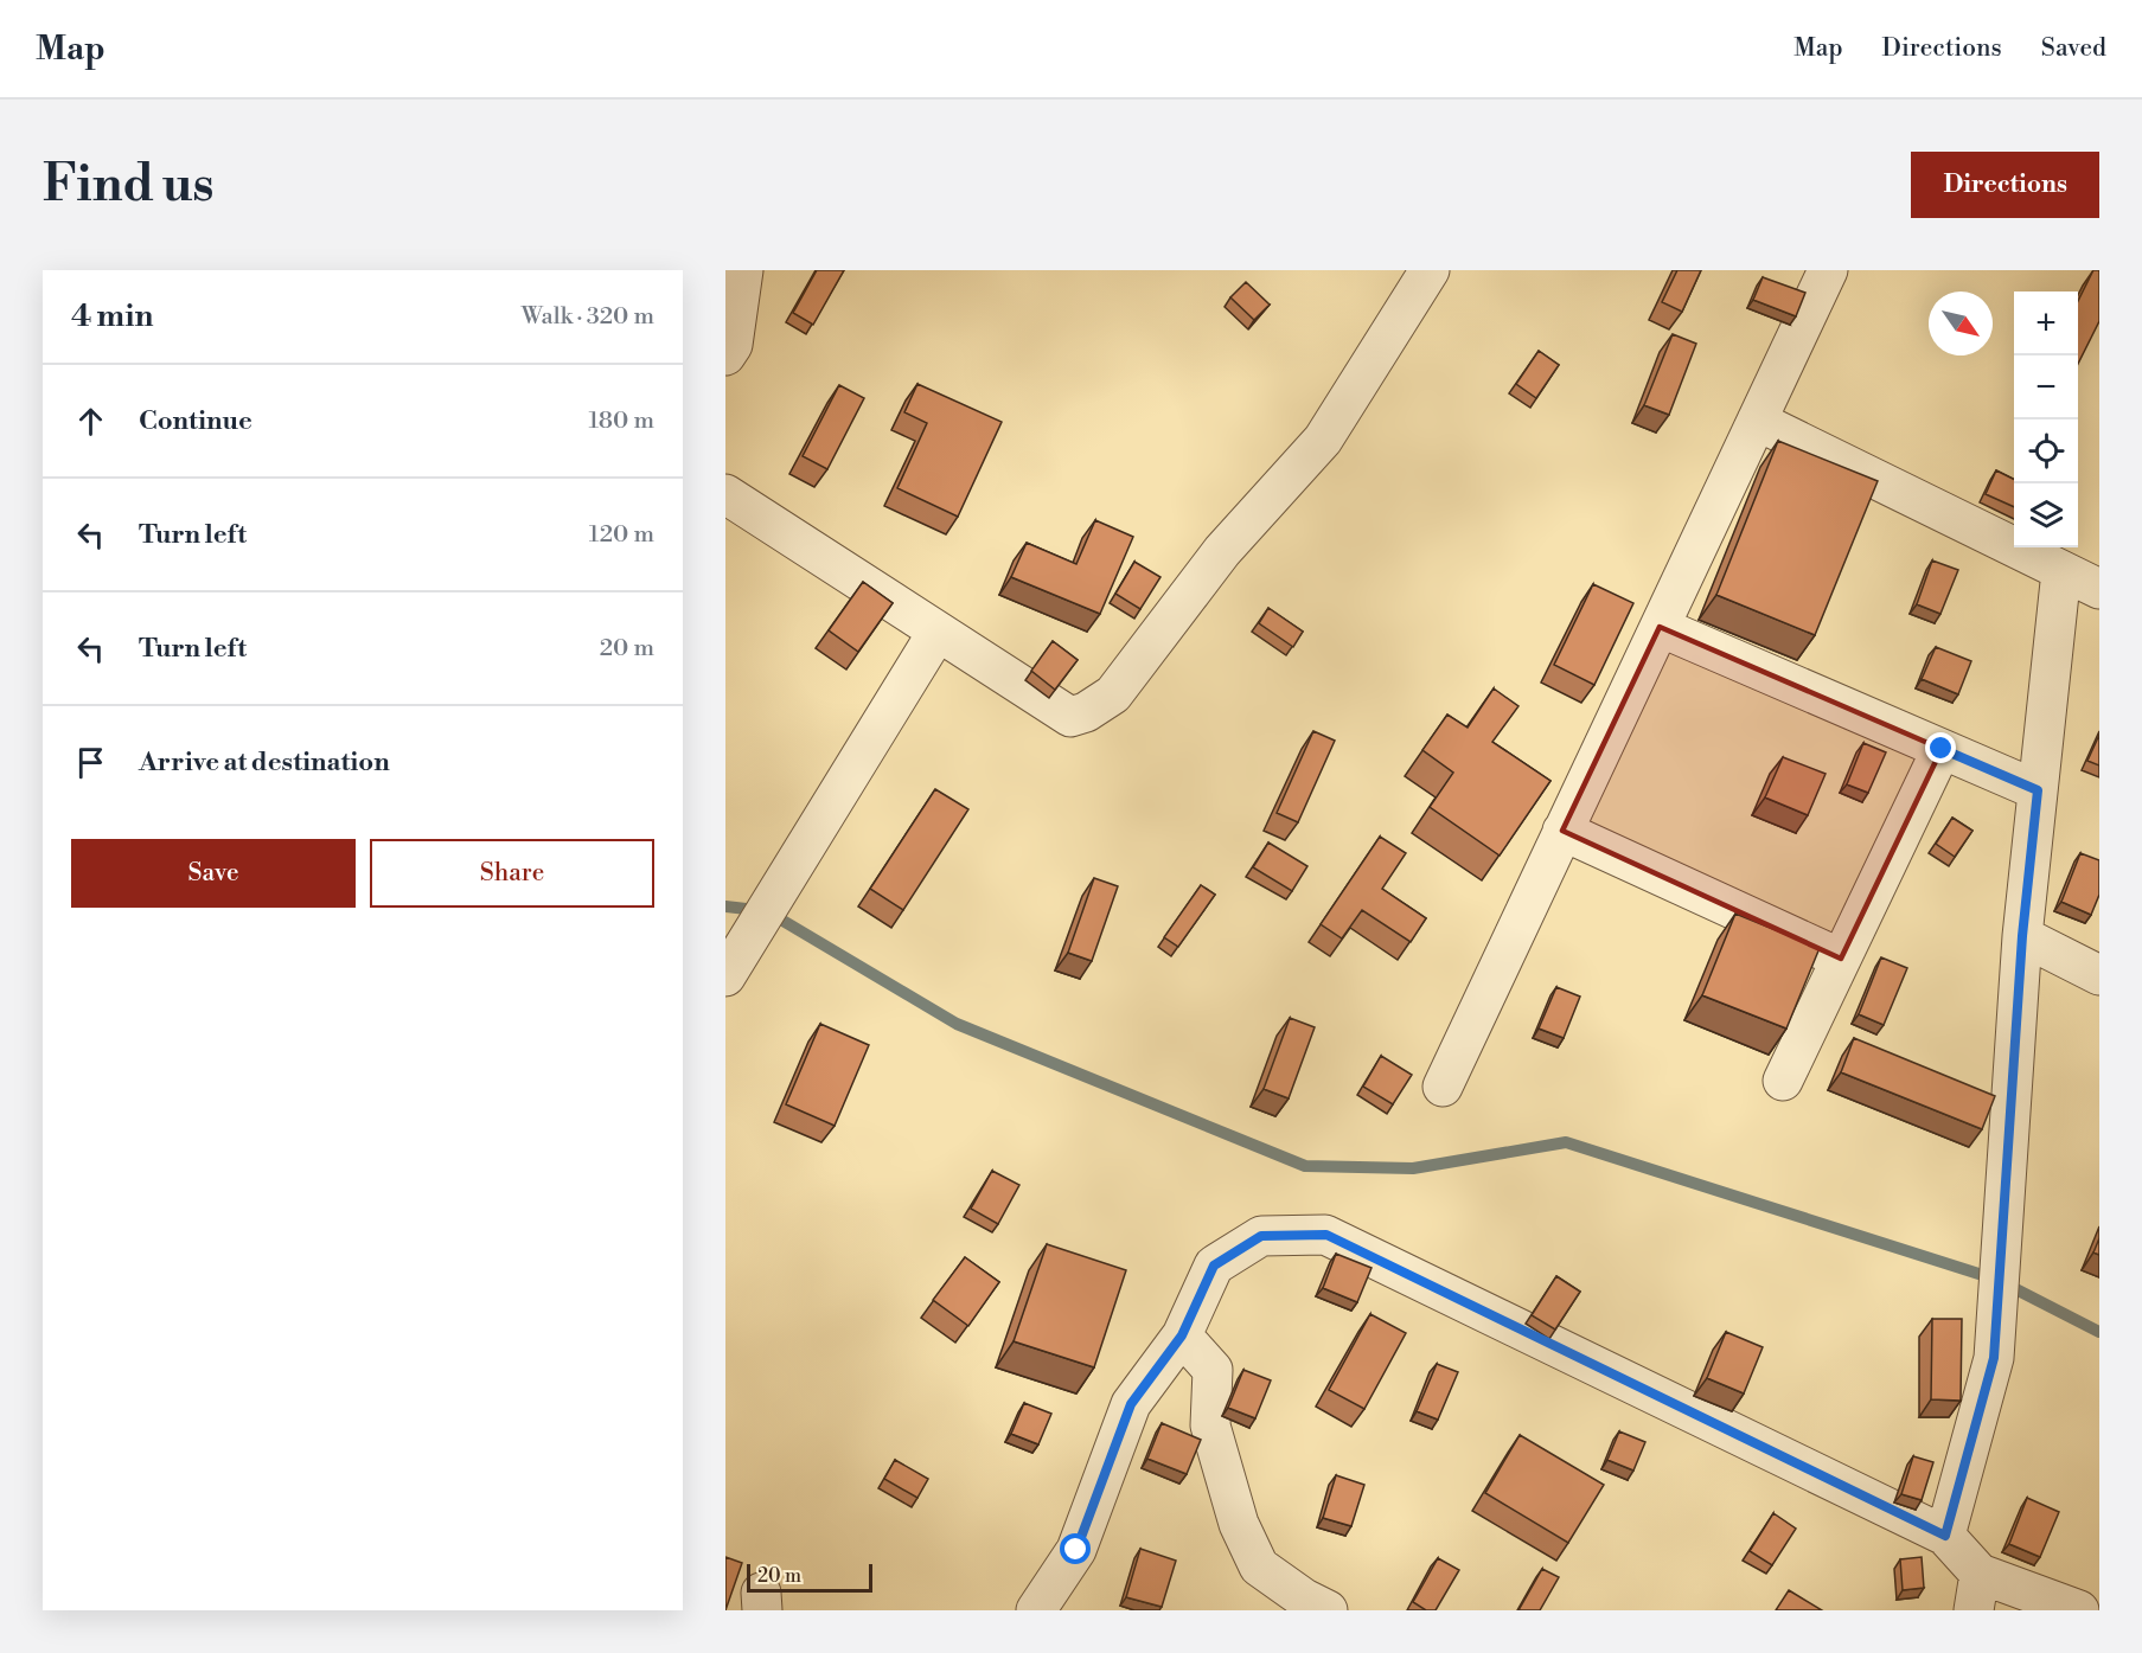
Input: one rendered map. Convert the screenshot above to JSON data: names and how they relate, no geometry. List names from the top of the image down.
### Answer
{
  "scale_bar": "20 m",
  "north": "bottom right",
  "page": {
    "header": "Map",
    "nav": ["Map", "Directions", "Saved"],
    "buttons": [
      "Directions",
      ["Save", "Share"]
    ],
    "title": "Find us",
    "heading": ["4 min", "Walk · 320 m"],
    "map_buttons": ["+", "−"],
    "list": [
      ["Continue", "180 m"],
      ["Turn left", "120 m"],
      ["Turn left", "20 m"],
      "Arrive at destination"
    ],
    "scale": "20 m"
  }
}
